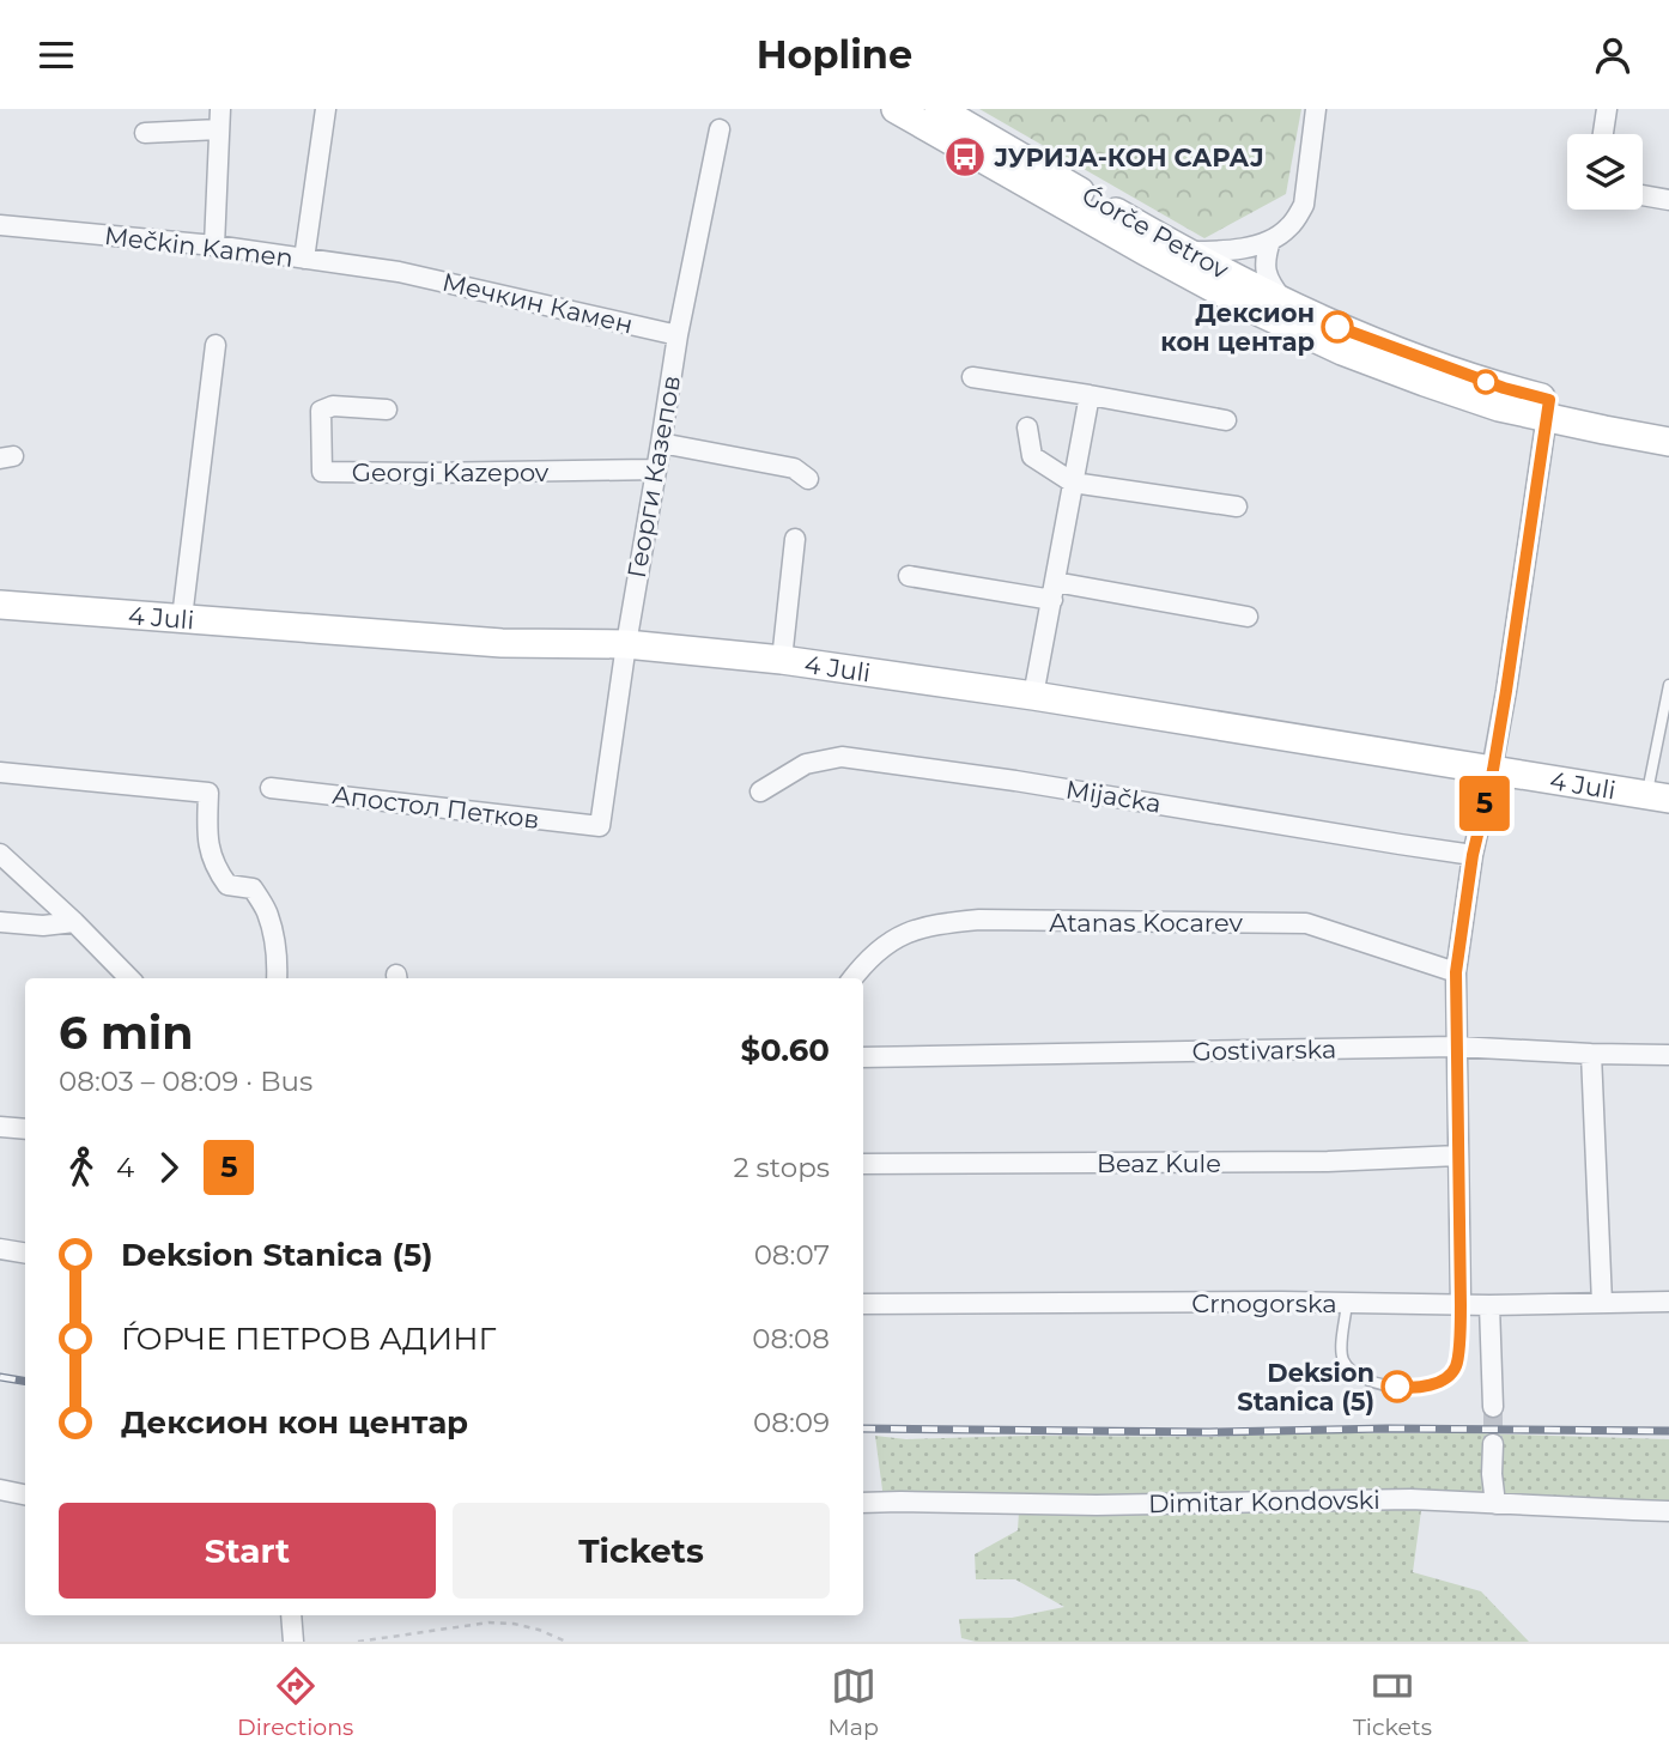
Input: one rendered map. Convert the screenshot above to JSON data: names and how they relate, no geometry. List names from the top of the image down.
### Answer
{
  "streets": {
    "street": [
      "Ǵorče Petrov",
      "Mečkin Kamen",
      "Мечкин Камен",
      "Georgi Kazepov",
      "Георги Казепов",
      "4 Juli",
      "Mijačka",
      "Апостол Петков",
      "Atanas Kocarev",
      "Gostivarska",
      "Beaz Kule",
      "Crnogorska",
      "Dimitar Kondovski"
    ]
  },
  "crossings": [
    ["Mečkin Kamen", "Мечкин Камен"],
    ["Мечкин Камен", "Георги Казепов"],
    ["Georgi Kazepov", "Георги Казепов"],
    ["Георги Казепов", "4 Juli"],
    ["Георги Казепов", "Апостол Петков"]
  ],
  "places": {
    "bus stop": ["ЈУРИЈА-КОН САРАЈ"],
    "other": ["Дексион кон центар", "Deksion Stanica (5)"]
  },
  "lines": ["bus line 5"],
  "page": {
    "header": "Hopline",
    "on_map": "5",
    "heading": ["6 min", "08:03 – 08:09 · Bus", "$0.60"],
    "legs": ["4", "5", "2 stops"],
    "list": [
      {
        "name": "Deksion Stanica (5)",
        "value": "08:07"
      },
      {
        "name": "ЃОРЧЕ ПЕТРОВ АДИНГ",
        "value": "08:08"
      },
      {
        "name": "Дексион кон центар",
        "value": "08:09"
      }
    ],
    "buttons": ["Start", "Tickets"],
    "tabs": ["Directions", "Map", "Tickets"]
  }
}
